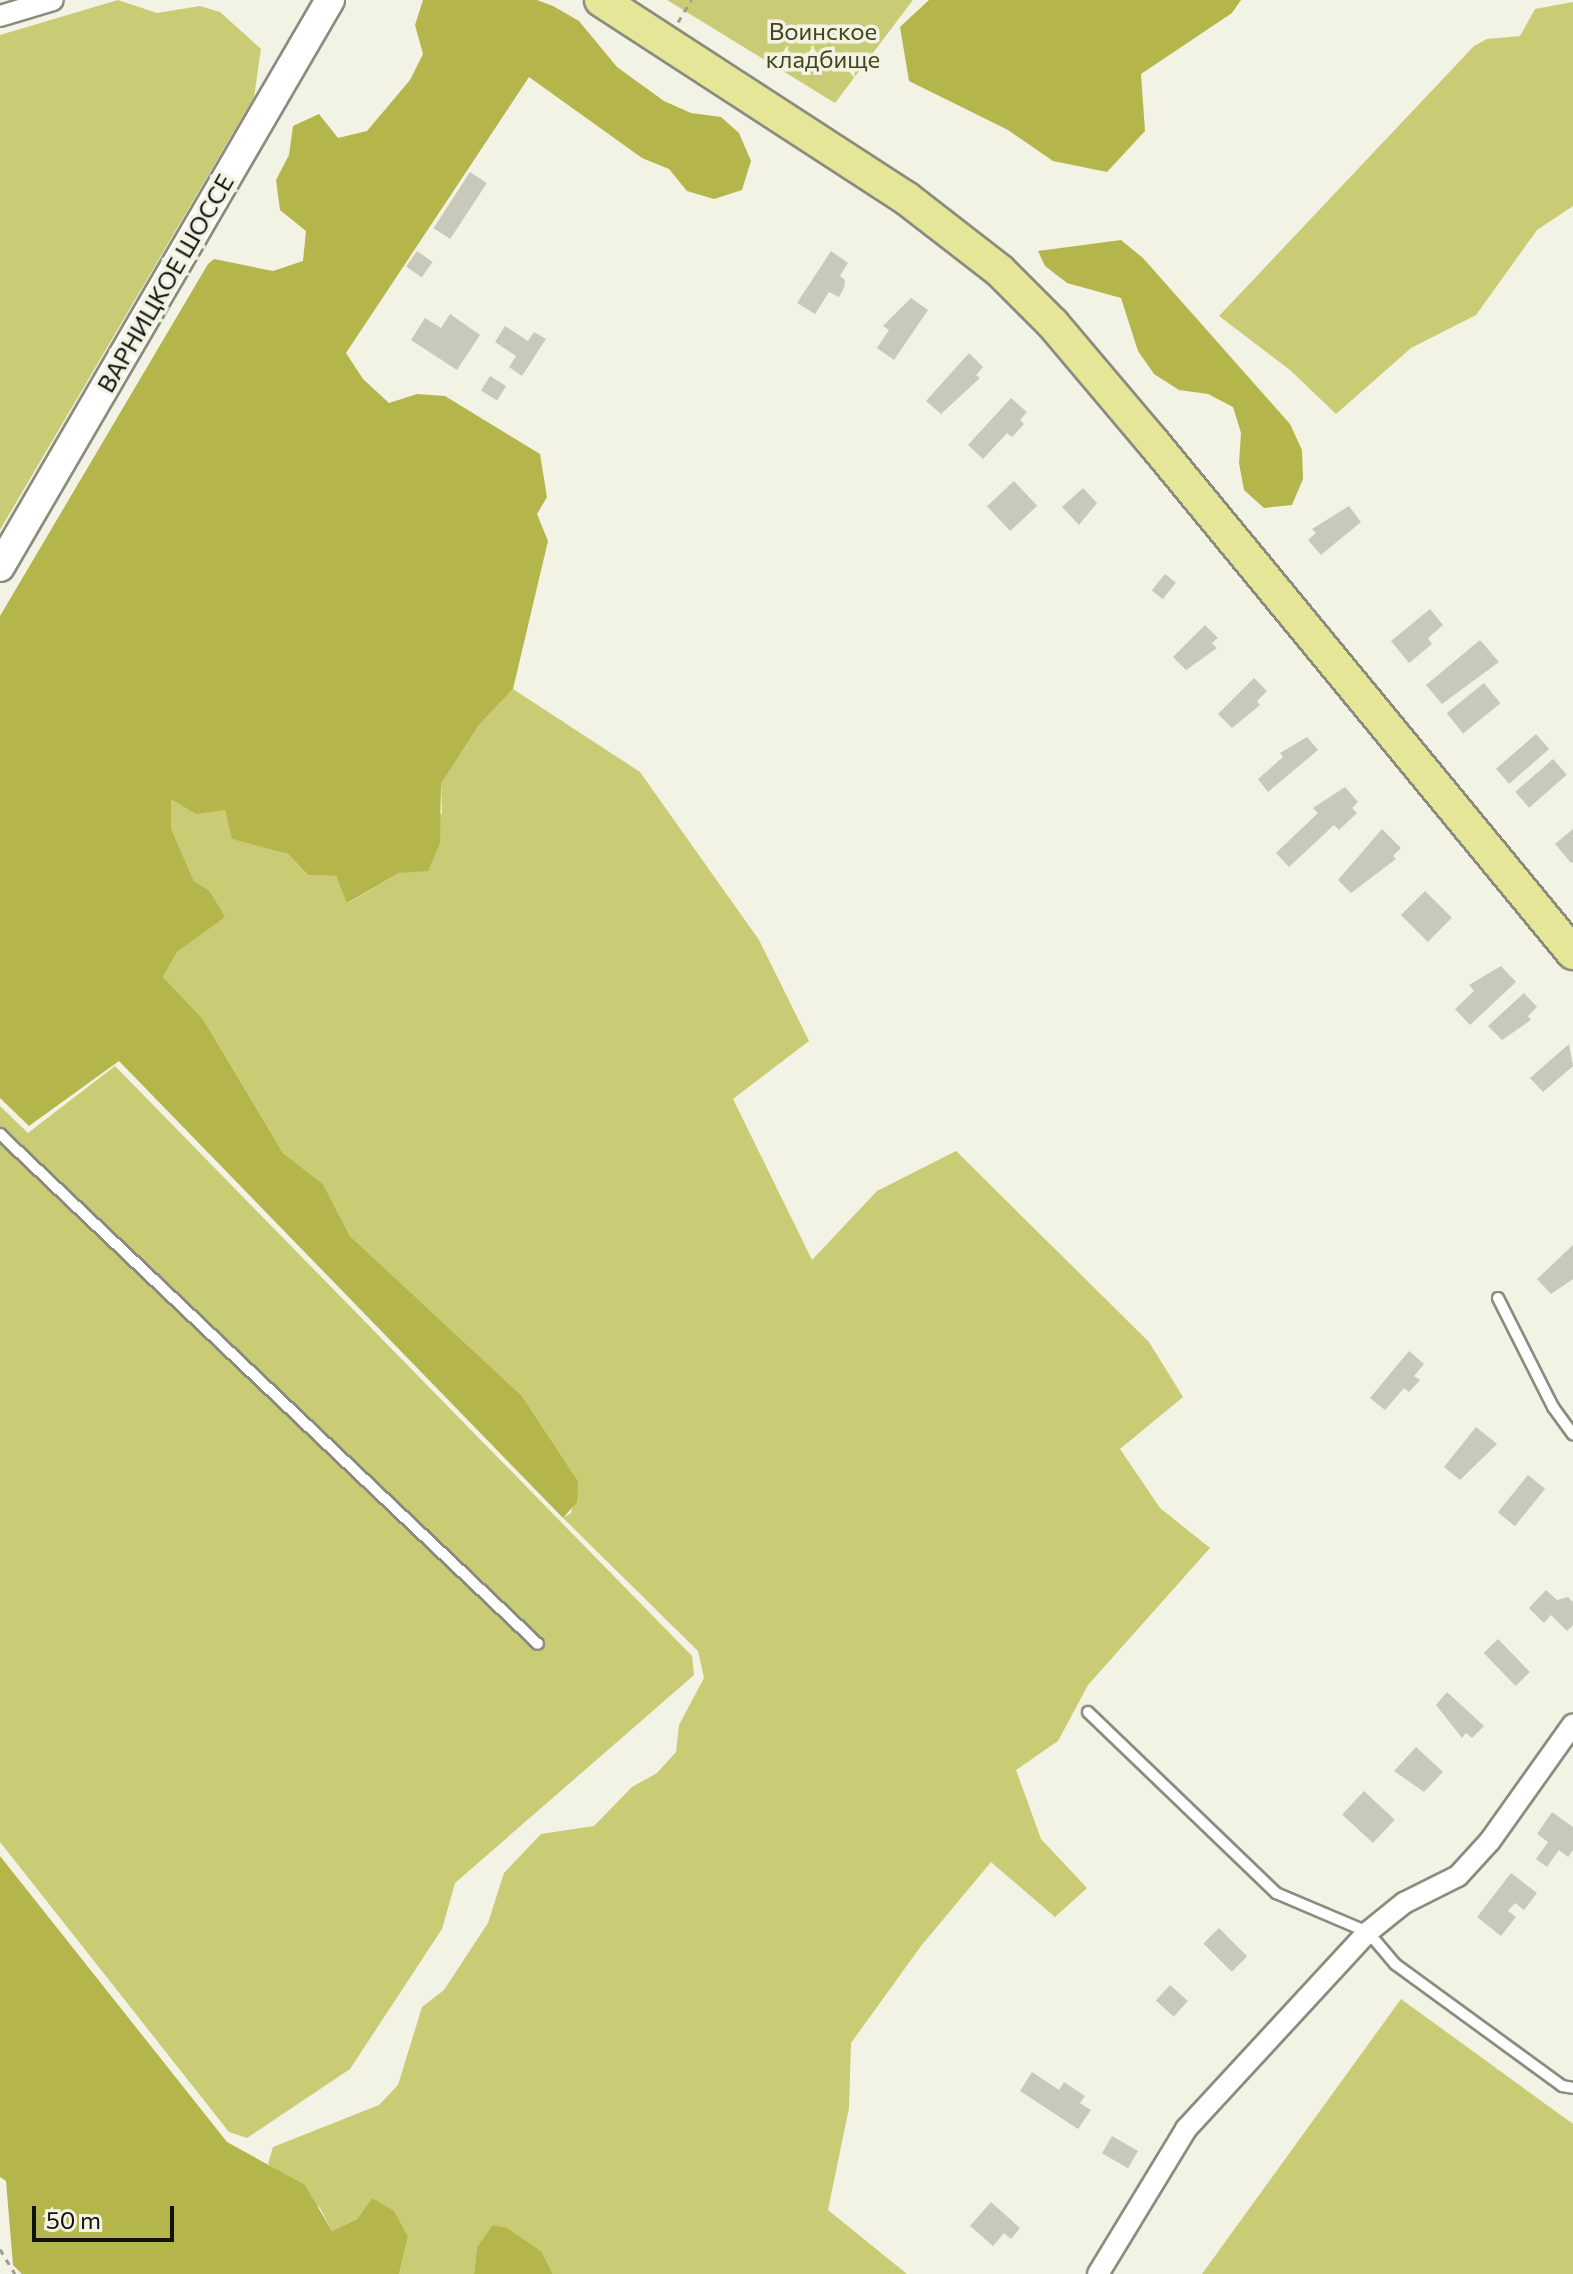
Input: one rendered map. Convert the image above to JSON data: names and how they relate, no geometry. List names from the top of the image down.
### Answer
{
  "streets": {
    "street": ["ВАРНИЦКОЕ ШОССЕ"]
  },
  "parks": ["Воинское кладбище"],
  "scale_bar": "50 m"
}
